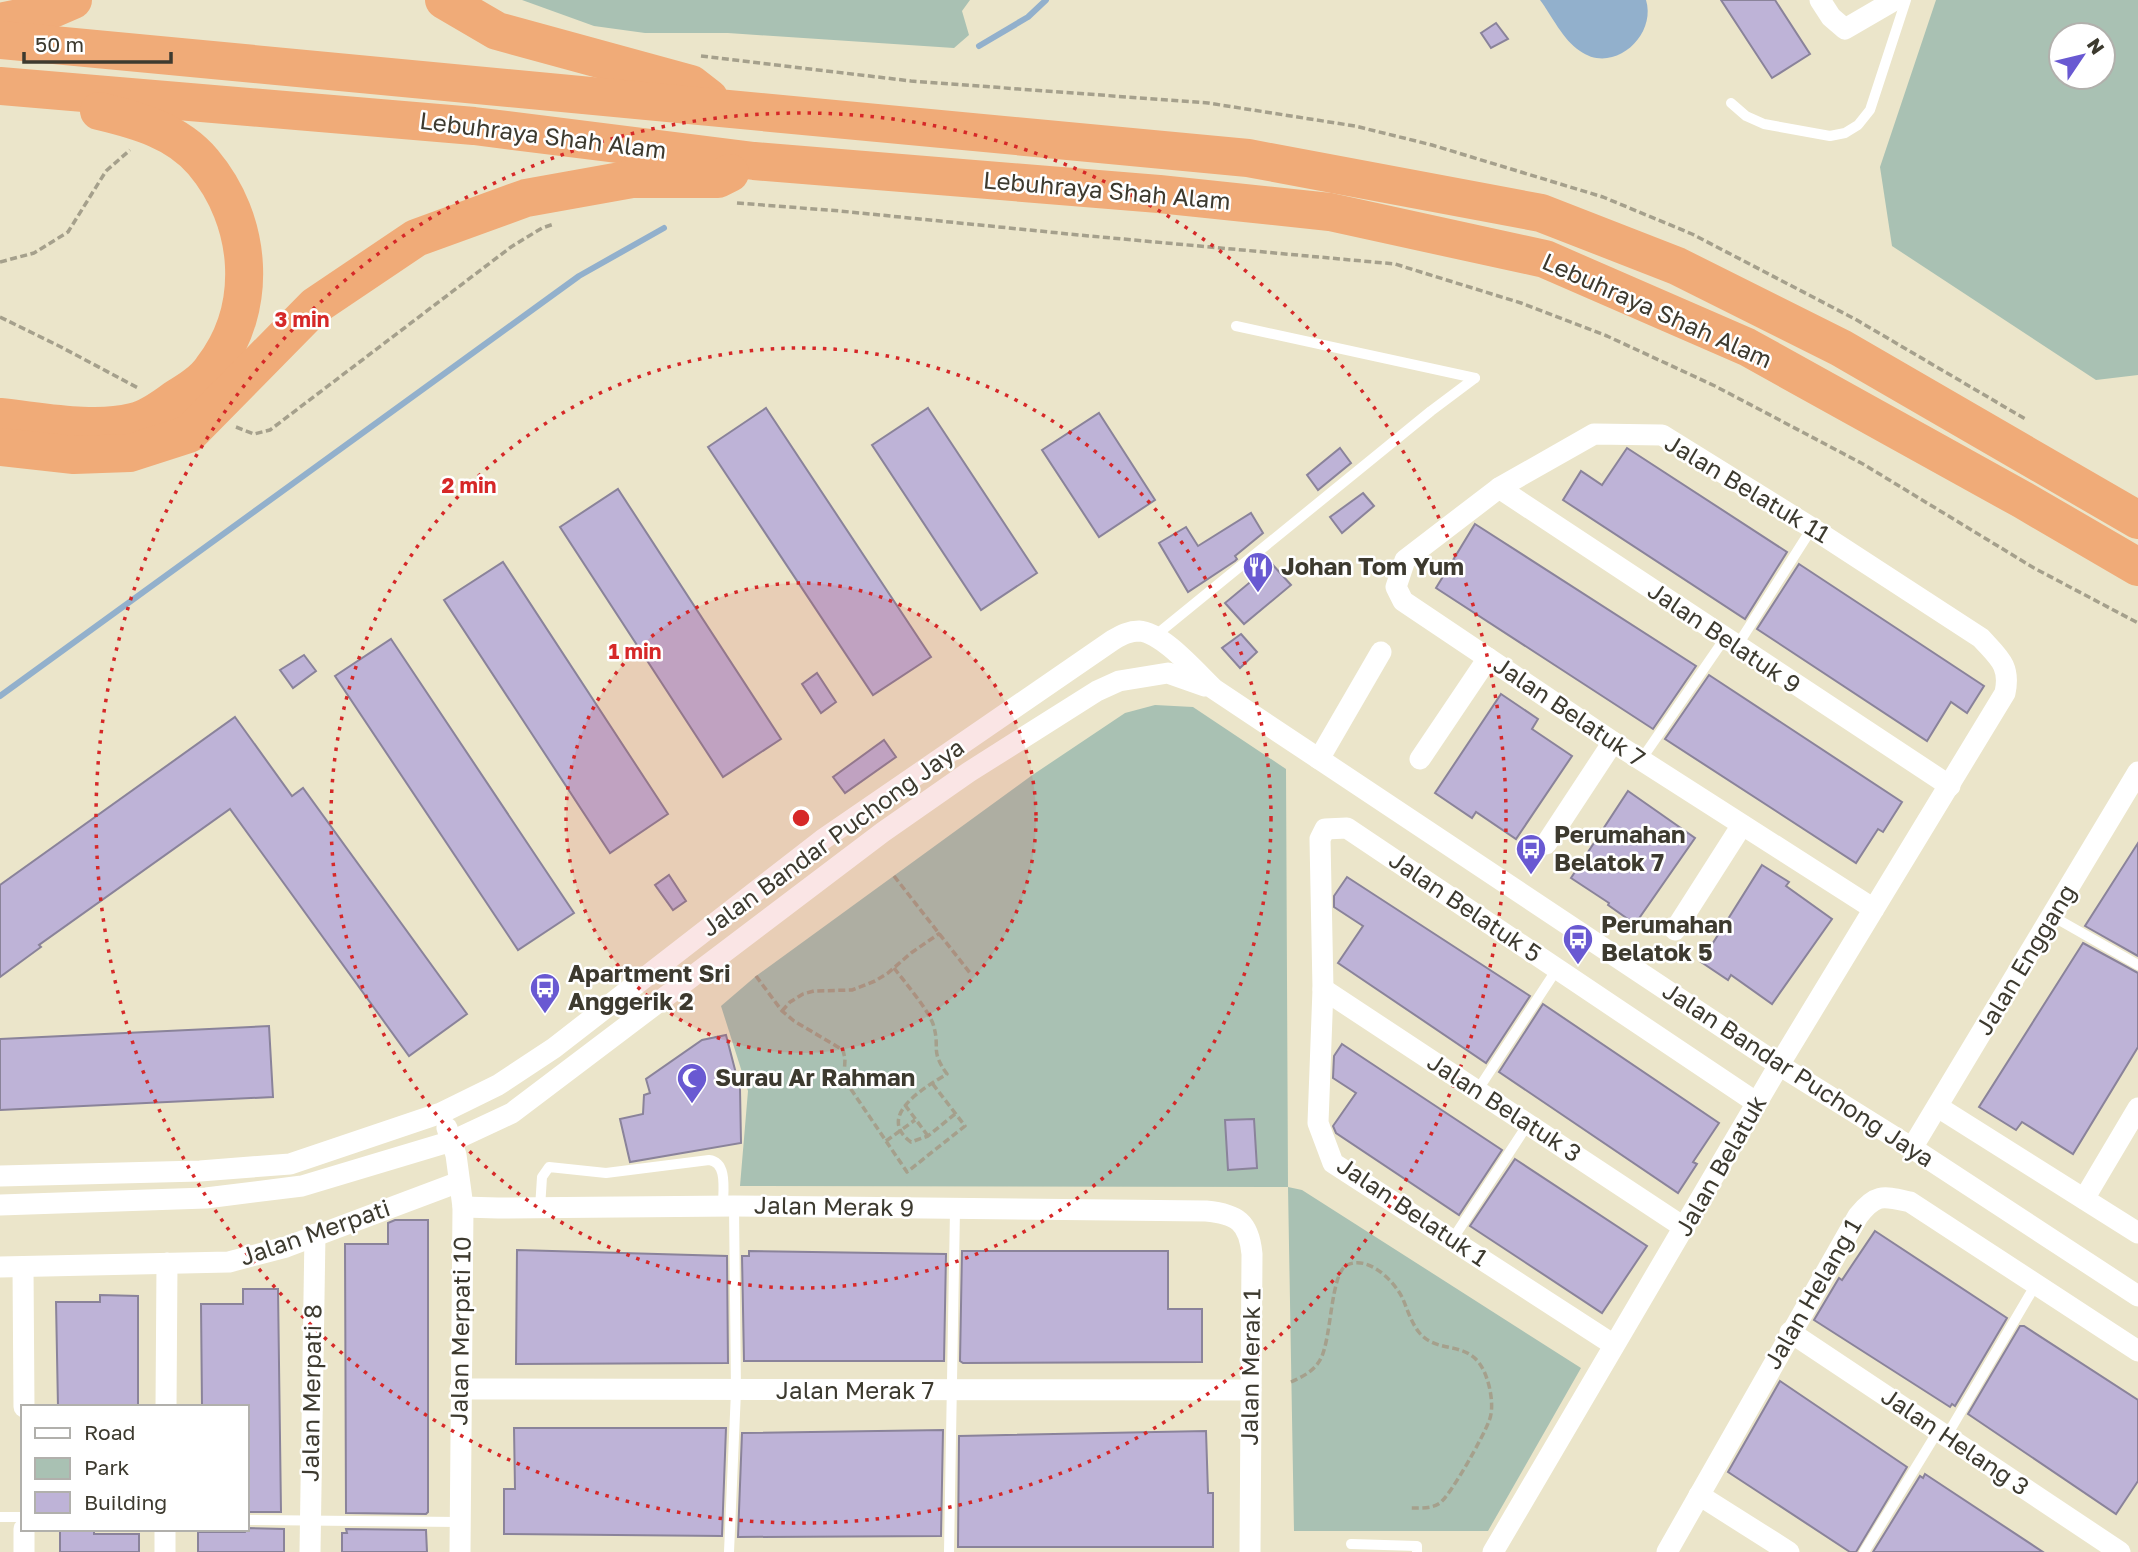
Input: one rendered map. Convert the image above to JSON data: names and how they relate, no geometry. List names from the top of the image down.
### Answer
{
  "streets": {
    "highway": ["Lebuhraya Shah Alam"],
    "street": [
      "Jalan Belatuk 11",
      "Jalan Belatuk 9",
      "Jalan Belatuk 7",
      "Jalan Bandar Puchong Jaya",
      "Jalan Belatuk 5",
      "Jalan Enggang",
      "Jalan Belatuk 3",
      "Jalan Belatuk",
      "Jalan Merak 9",
      "Jalan Belatuk 1",
      "Jalan Merpati",
      "Jalan Helang 1",
      "Jalan Merpati 10",
      "Jalan Merak 1",
      "Jalan Merak 7",
      "Jalan Merpati 8",
      "Jalan Helang 3"
    ]
  },
  "crossings": [
    ["Jalan Belatuk 11", "Jalan Belatuk 9"],
    ["Jalan Belatuk 11", "Jalan Belatuk 7"],
    ["Jalan Belatuk 11", "Jalan Belatuk"],
    ["Jalan Belatuk 9", "Jalan Belatuk 7"],
    ["Jalan Belatuk 9", "Jalan Belatuk"],
    ["Jalan Belatuk 7", "Jalan Belatuk"],
    ["Jalan Bandar Puchong Jaya", "Jalan Enggang"],
    ["Jalan Bandar Puchong Jaya", "Jalan Belatuk"],
    ["Jalan Bandar Puchong Jaya", "Jalan Merpati 10"],
    ["Jalan Belatuk 5", "Jalan Belatuk"],
    ["Jalan Belatuk 5", "Jalan Belatuk 1"],
    ["Jalan Belatuk 3", "Jalan Belatuk"],
    ["Jalan Belatuk 3", "Jalan Belatuk 1"],
    ["Jalan Belatuk", "Jalan Belatuk 1"],
    ["Jalan Merak 9", "Jalan Merpati 10"],
    ["Jalan Merak 9", "Jalan Merak 1"],
    ["Jalan Merpati", "Jalan Merpati 10"],
    ["Jalan Merpati", "Jalan Merpati 8"],
    ["Jalan Helang 1", "Jalan Helang 3"],
    ["Jalan Merpati 10", "Jalan Merak 7"],
    ["Jalan Merak 1", "Jalan Merak 7"]
  ],
  "places": {
    "restaurant": ["Johan Tom Yum"],
    "bus stop": ["Perumahan Belatok 7", "Perumahan Belatok 5", "Apartment Sri Anggerik 2"],
    "mosque": ["Surau Ar Rahman"]
  },
  "legend": ["Road", "Park", "Building"],
  "scale_bar": "50 m",
  "north": "top right",
  "rings": ["3 min", "2 min", "1 min"]
}
